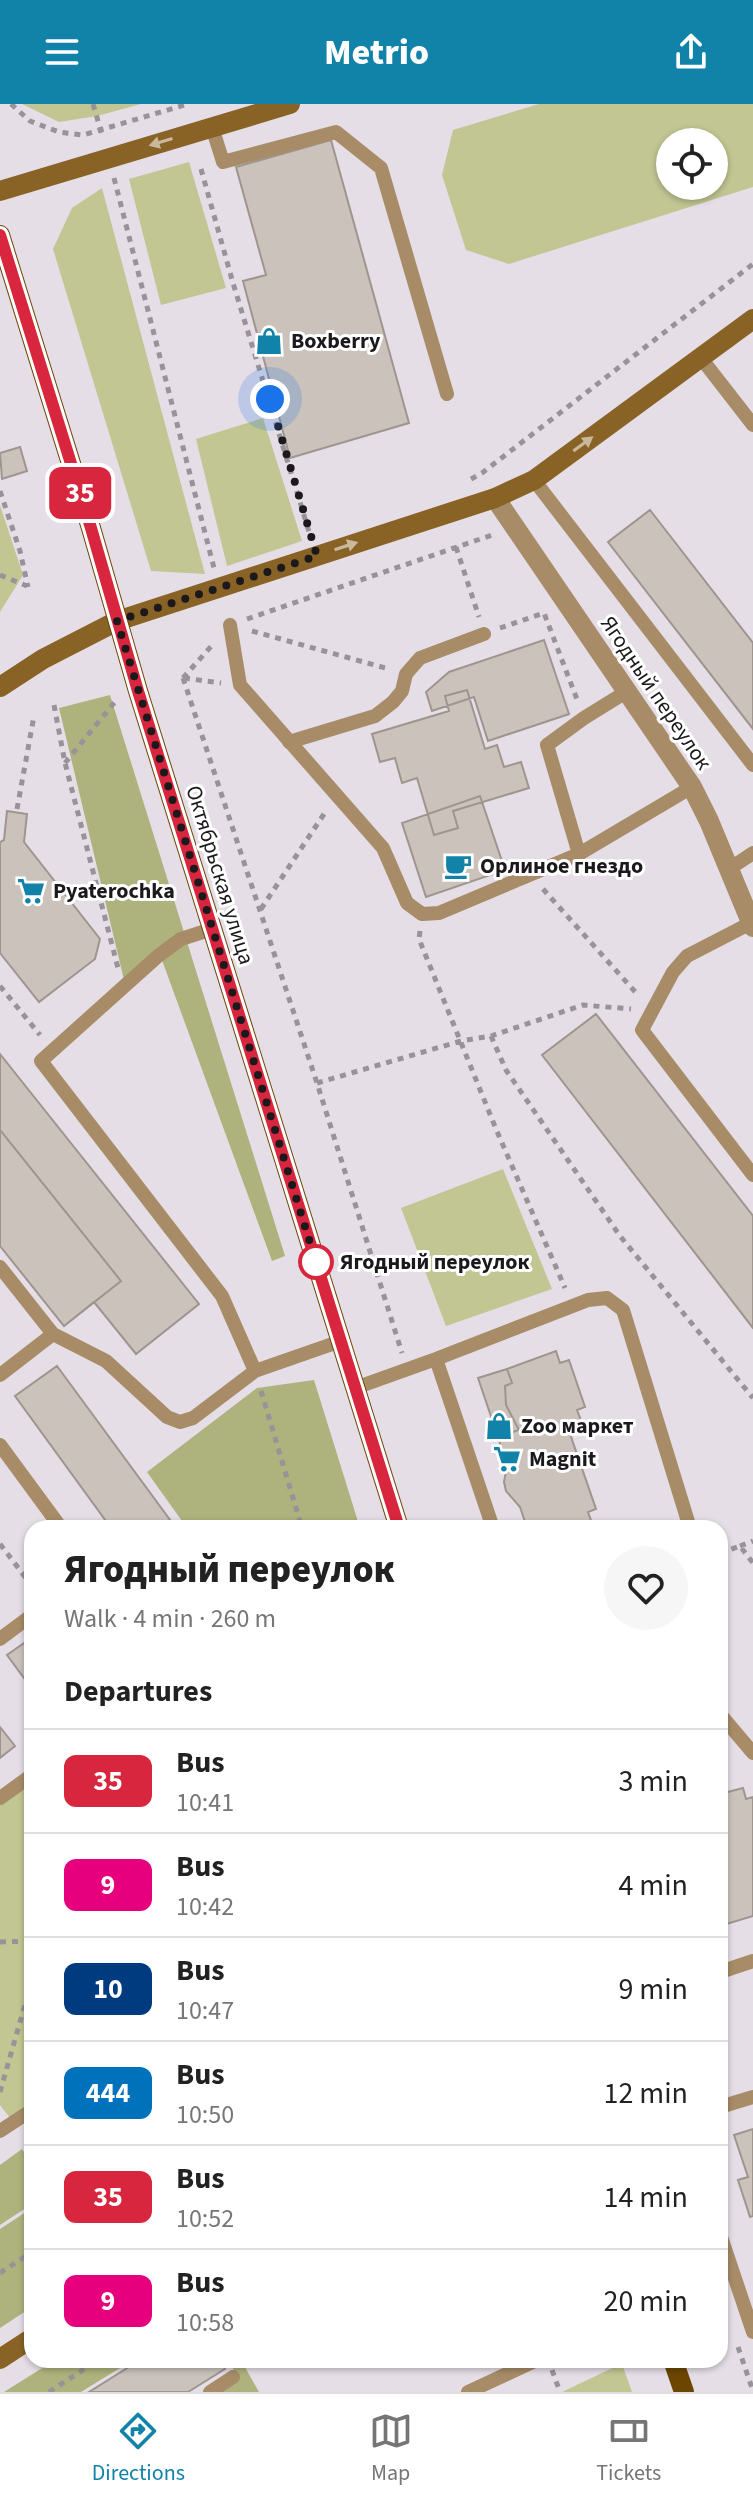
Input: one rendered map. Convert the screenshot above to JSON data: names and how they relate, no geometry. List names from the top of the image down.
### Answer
{
  "streets": {
    "main road": ["Октябрьская улица"],
    "street": ["Ягодный переулок"]
  },
  "places": {
    "shop": ["Boxberry", "Zoo маркет"],
    "cafe": ["Орлиное гнездо"],
    "supermarket": ["Pyaterochka", "Magnit"],
    "other": ["Ягодный переулок"]
  },
  "lines": ["bus line 35"],
  "page": {
    "header": "Metrio",
    "on_map": "35",
    "heading": [
      ["Ягодный переулок", "Walk · 4 min · 260 m"],
      "Departures"
    ],
    "list": [
      {
        "mark": "35",
        "name": "Bus",
        "note": "10:41",
        "value": "3 min"
      },
      {
        "mark": "9",
        "name": "Bus",
        "note": "10:42",
        "value": "4 min"
      },
      {
        "mark": "10",
        "name": "Bus",
        "note": "10:47",
        "value": "9 min"
      },
      {
        "mark": "444",
        "name": "Bus",
        "note": "10:50",
        "value": "12 min"
      },
      {
        "mark": "35",
        "name": "Bus",
        "note": "10:52",
        "value": "14 min"
      },
      {
        "mark": "9",
        "name": "Bus",
        "note": "10:58",
        "value": "20 min"
      }
    ],
    "tabs": ["Directions", "Map", "Tickets"]
  }
}
